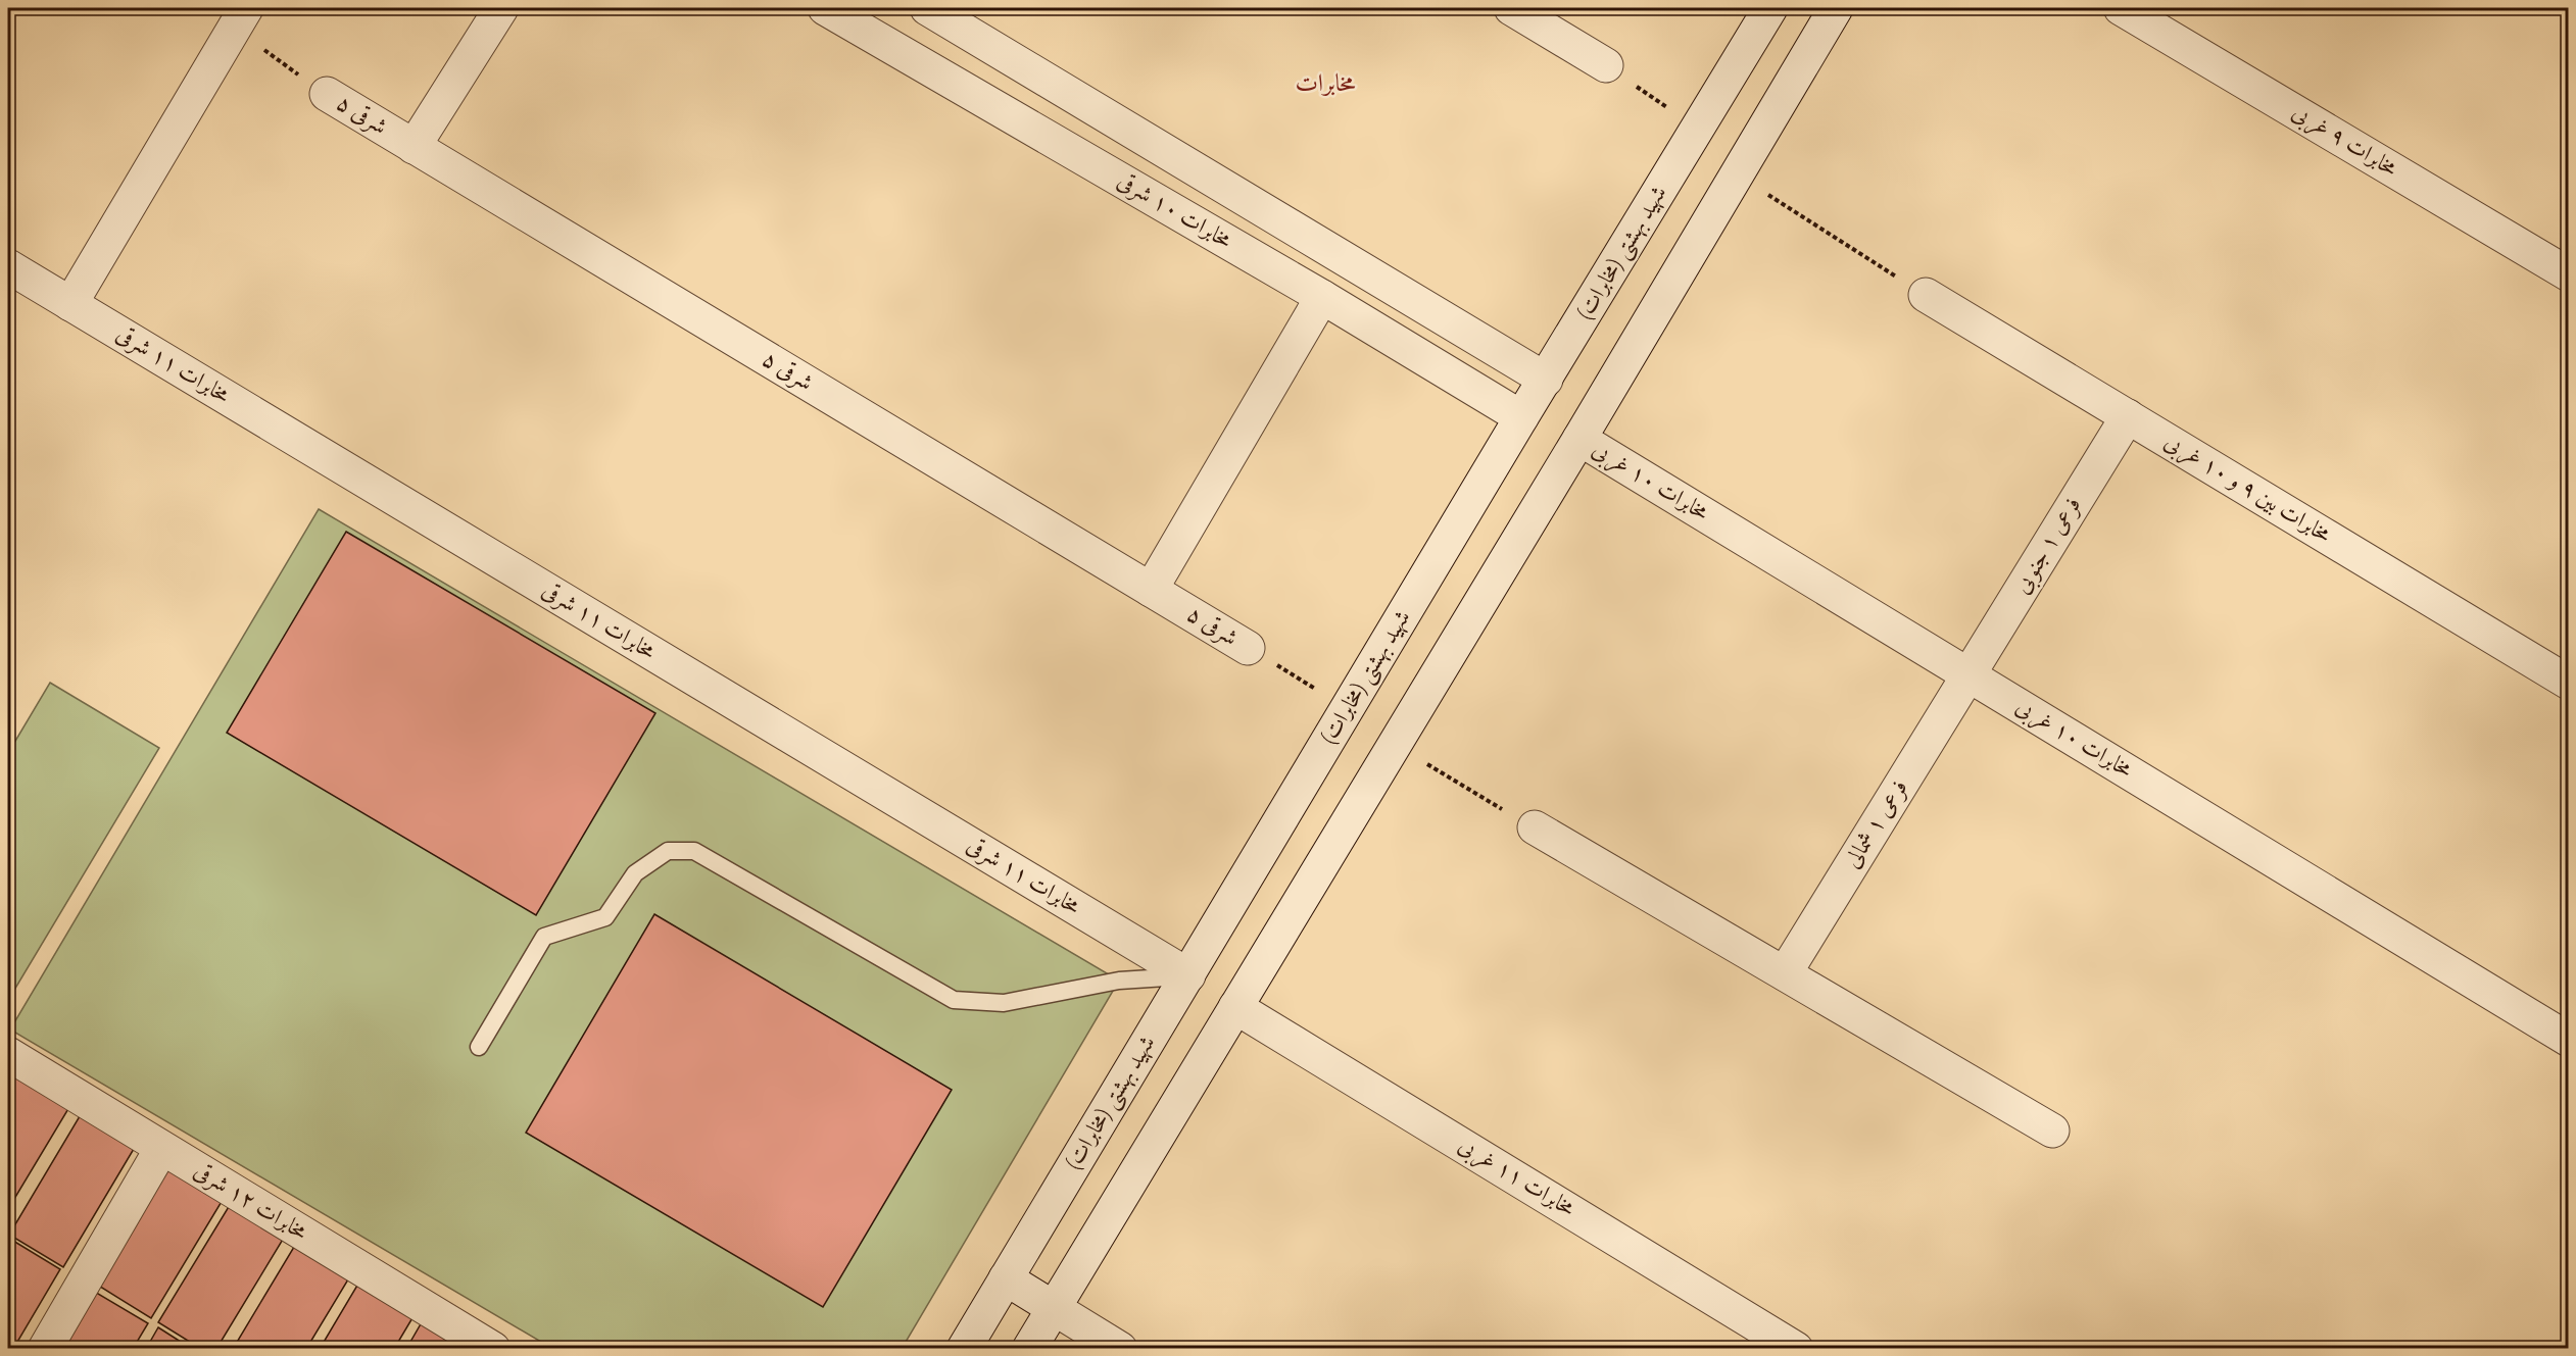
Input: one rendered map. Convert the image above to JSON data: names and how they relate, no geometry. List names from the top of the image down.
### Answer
{
  "streets": {
    "street": [
      "شرقی ۵",
      "مخابرات ۹ غربی",
      "مخابرات ۱۰ شرقی",
      "شهید بهشتی (مخابرات)",
      "مخابرات ۱۱ شرقی",
      "مخابرات ۱۰ غربی",
      "مخابرات بین ۹ و ۱۰ غربی",
      "فرعی ۱ جنوبی",
      "فرعی ۱ شمالی",
      "مخابرات ۱۱ غربی",
      "مخابرات ۱۲ شرقی"
    ]
  },
  "crossings": [
    ["مخابرات ۱۰ شرقی", "شهید بهشتی (مخابرات)"],
    ["شهید بهشتی (مخابرات)", "مخابرات ۱۱ شرقی"],
    ["مخابرات ۱۰ غربی", "فرعی ۱ جنوبی"],
    ["مخابرات ۱۰ غربی", "فرعی ۱ شمالی"],
    ["مخابرات بین ۹ و ۱۰ غربی", "فرعی ۱ جنوبی"],
    ["فرعی ۱ جنوبی", "فرعی ۱ شمالی"]
  ],
  "districts": ["مخابرات"]
}
